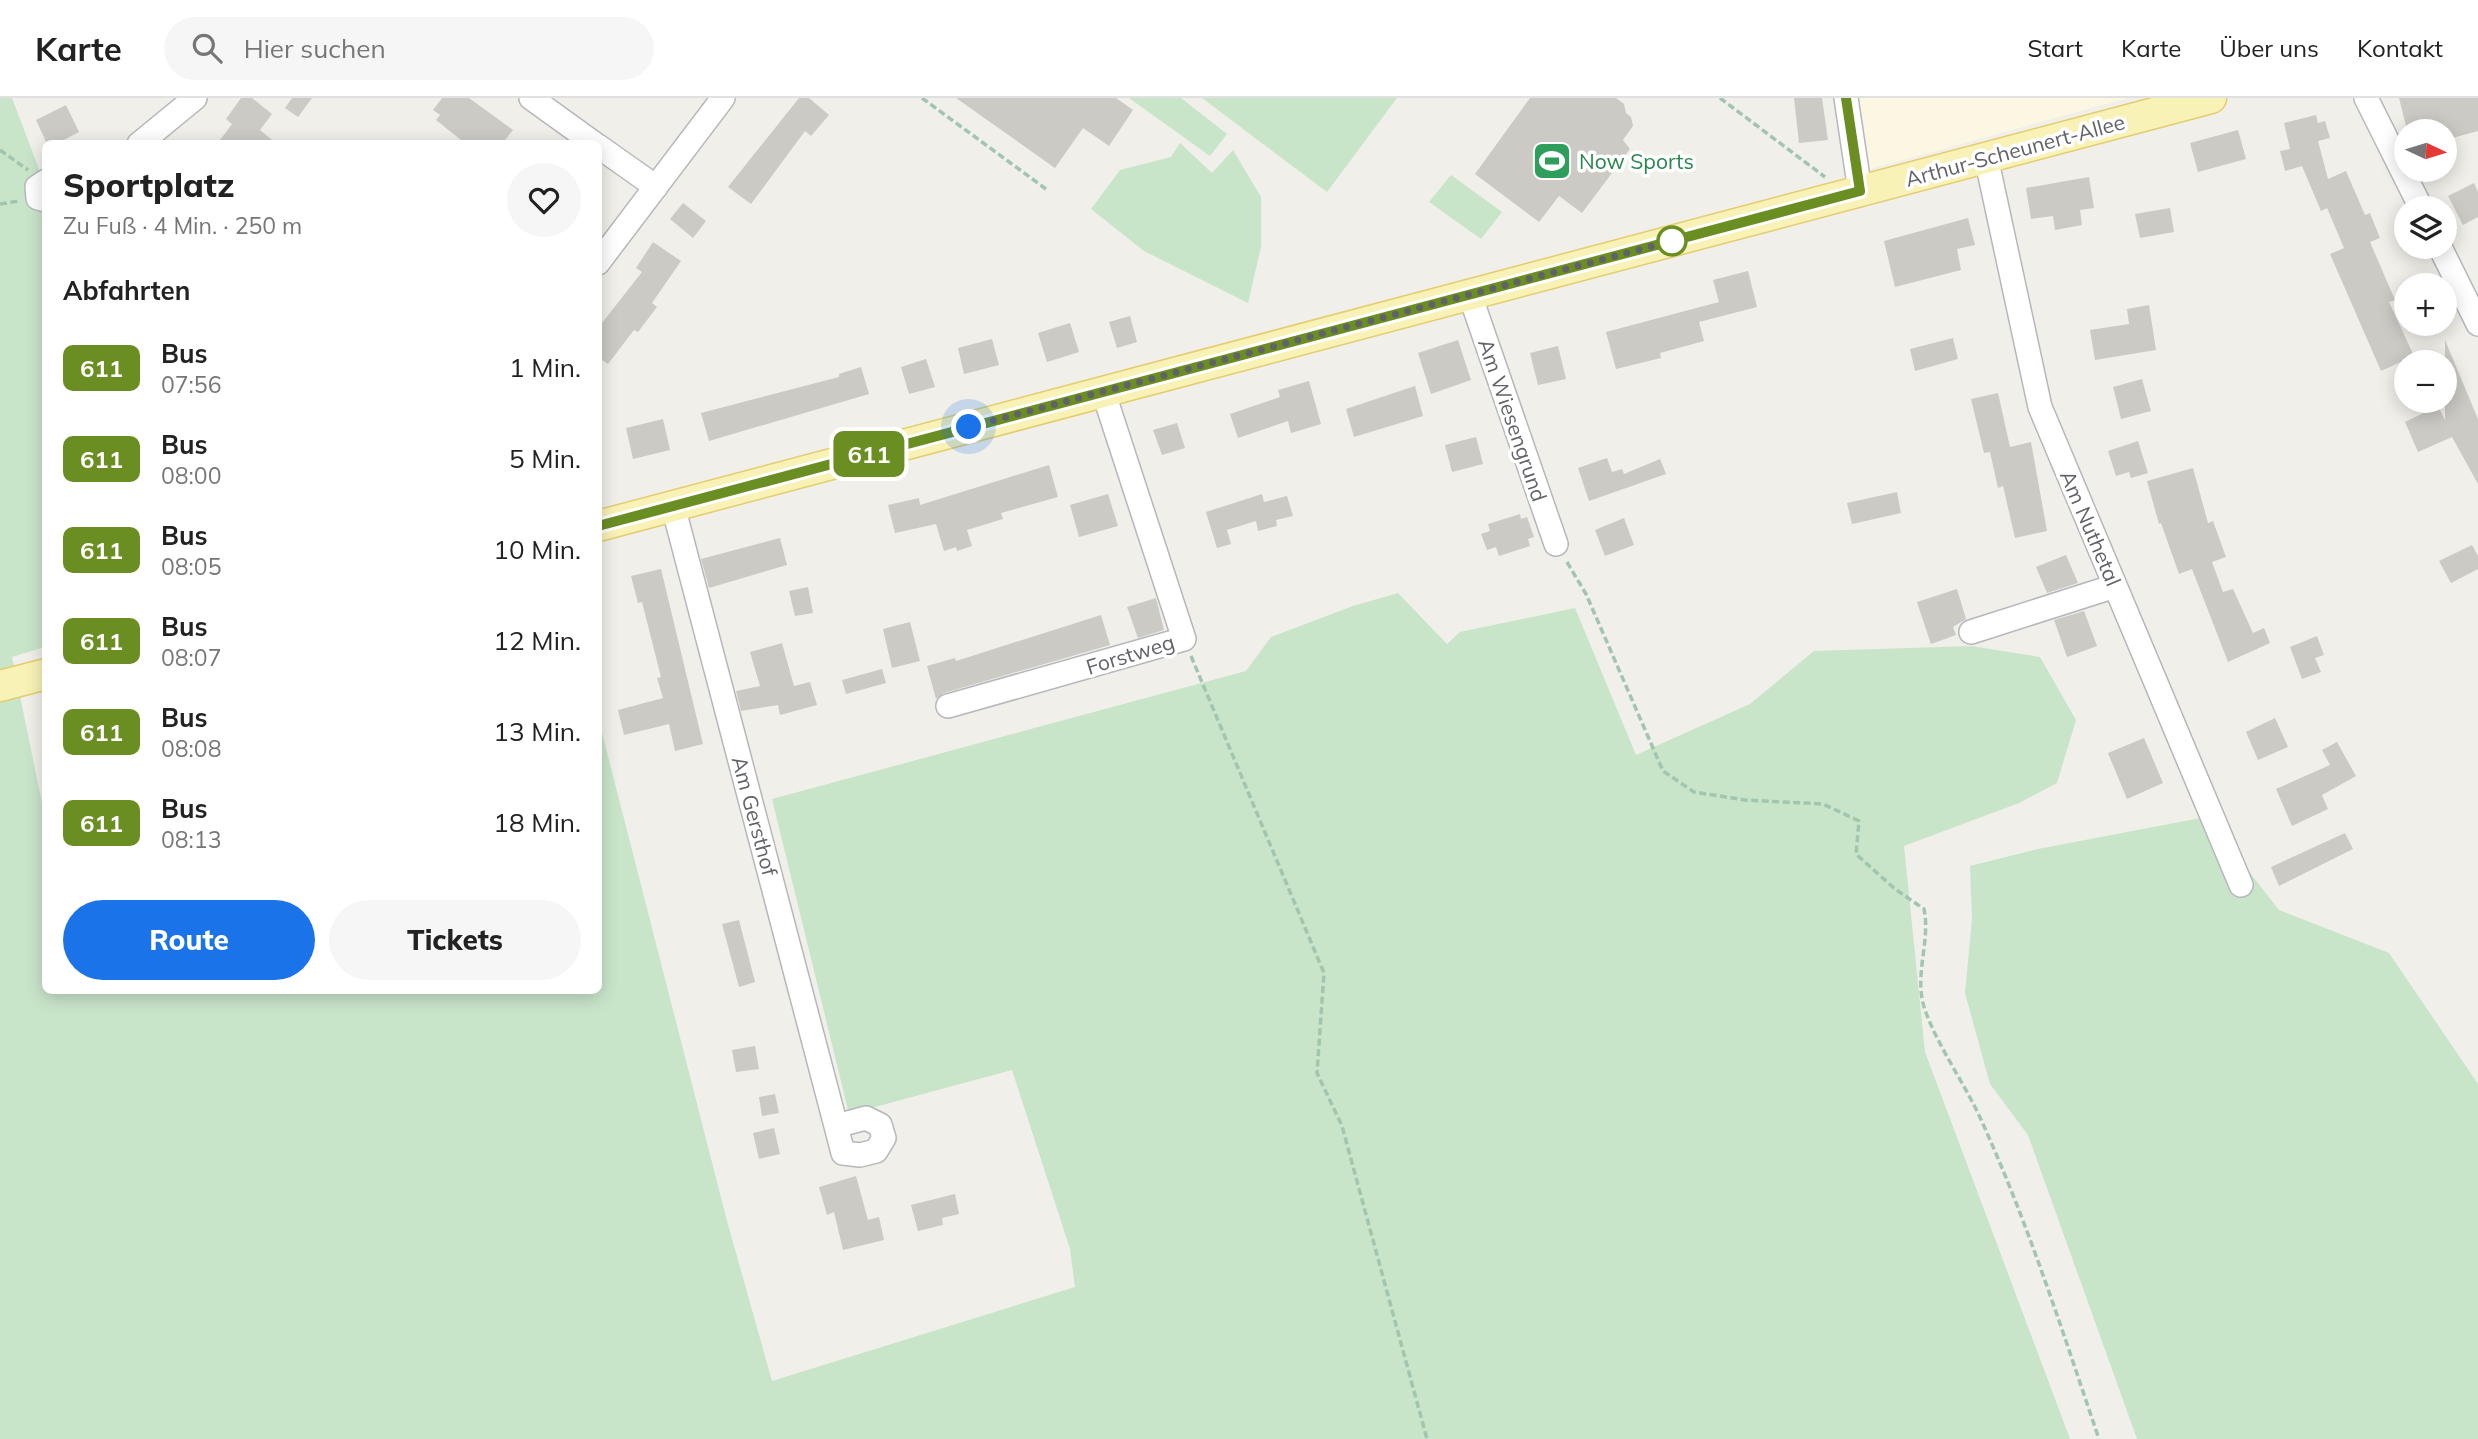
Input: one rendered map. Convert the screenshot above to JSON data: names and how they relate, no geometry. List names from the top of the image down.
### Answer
{
  "streets": {
    "main road": ["Arthur-Scheunert-Allee"],
    "street": [
      "Am Wiesengrund",
      "Am Nuthetal",
      "Forstweg",
      "Am Gersthof"
    ]
  },
  "crossings": [
    ["Arthur-Scheunert-Allee", "Am Wiesengrund"],
    ["Arthur-Scheunert-Allee", "Am Nuthetal"],
    ["Arthur-Scheunert-Allee", "Forstweg"],
    ["Arthur-Scheunert-Allee", "Am Gersthof"]
  ],
  "places": {
    "sports": ["Now Sports"]
  },
  "lines": ["bus line 611"],
  "north": "right",
  "page": {
    "header": "Karte",
    "search": "Hier suchen",
    "nav": [
      "Start",
      "Karte",
      "Über uns",
      "Kontakt"
    ],
    "on_map": "611",
    "map_buttons": ["+", "−"],
    "heading": [
      ["Sportplatz", "Zu Fuß · 4 Min. · 250 m"],
      "Abfahrten"
    ],
    "list": [
      {
        "mark": "611",
        "name": "Bus",
        "note": "07:56",
        "value": "1 Min."
      },
      {
        "mark": "611",
        "name": "Bus",
        "note": "08:00",
        "value": "5 Min."
      },
      {
        "mark": "611",
        "name": "Bus",
        "note": "08:05",
        "value": "10 Min."
      },
      {
        "mark": "611",
        "name": "Bus",
        "note": "08:07",
        "value": "12 Min."
      },
      {
        "mark": "611",
        "name": "Bus",
        "note": "08:08",
        "value": "13 Min."
      },
      {
        "mark": "611",
        "name": "Bus",
        "note": "08:13",
        "value": "18 Min."
      }
    ],
    "buttons": ["Route", "Tickets"]
  }
}
